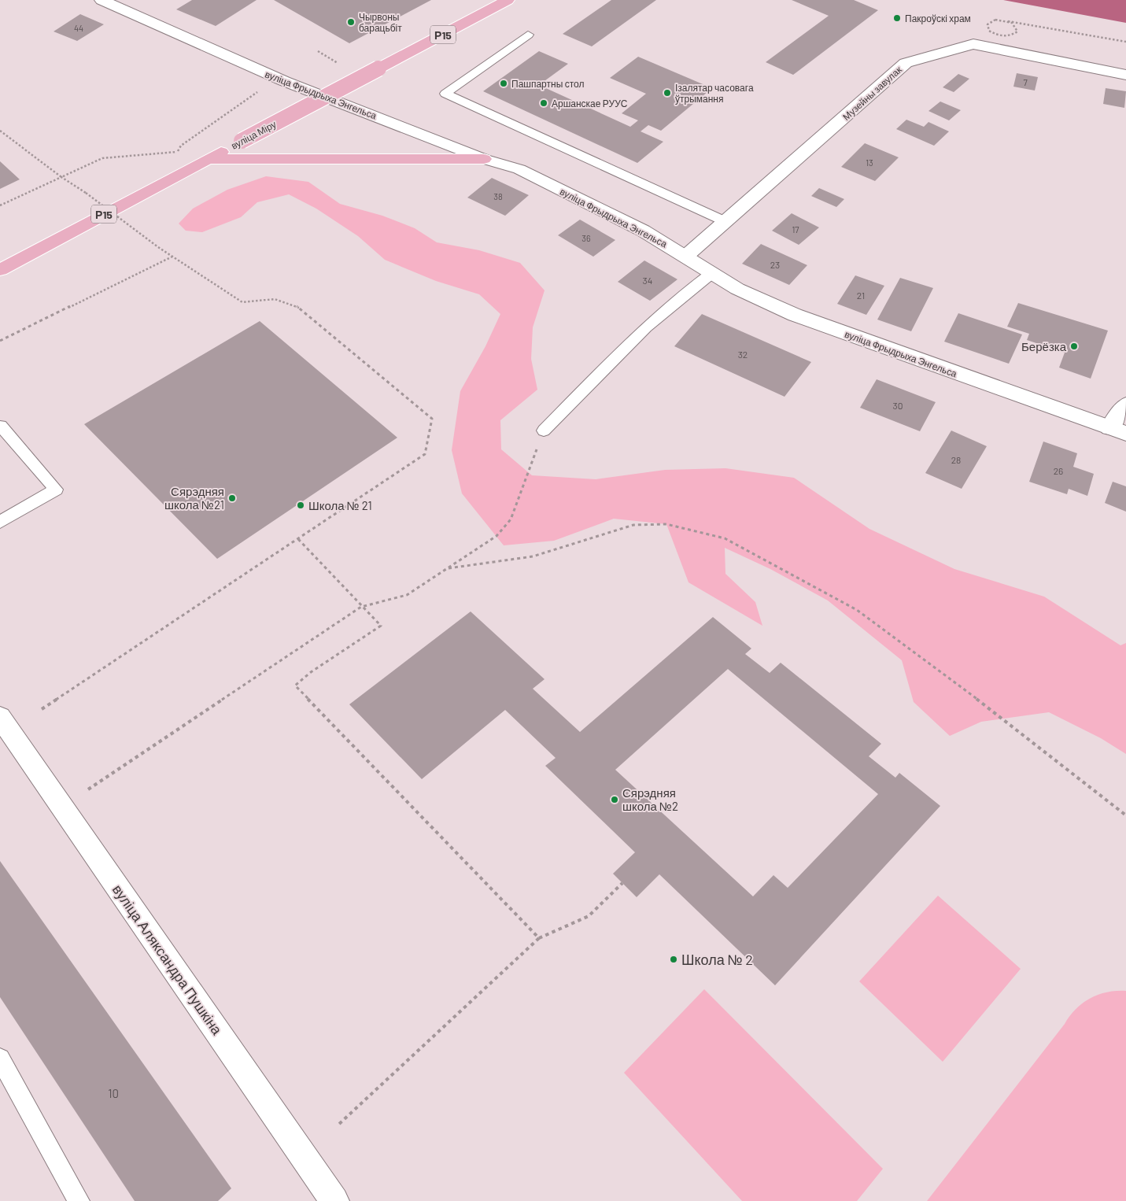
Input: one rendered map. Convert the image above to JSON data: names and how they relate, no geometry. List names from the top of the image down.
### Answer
{
  "streets": {
    "main road": ["Р15", "вуліца Міру"],
    "street": ["Музейны завулак", "вуліца Фрыдрыха Энгельса", "вуліца Аляксандра Пушкіна"]
  },
  "crossings": [
    ["Музейны завулак", "вуліца Фрыдрыха Энгельса"]
  ],
  "places": [
    "Пакроўскі храм",
    "Чырвоны барацьбіт",
    "Пашпартны стол",
    "Ізалятар часовага ўтрымання",
    "Аршанскае РУУС",
    "Берёзка",
    "Сярэдняя школа №21",
    "Школа № 21",
    "Сярэдняя школа №2",
    "Школа № 2"
  ],
  "house_numbers": [
    "44",
    "7",
    "13",
    "38",
    "17",
    "36",
    "23",
    "34",
    "21",
    "32",
    "30",
    "28",
    "26",
    "10"
  ]
}
